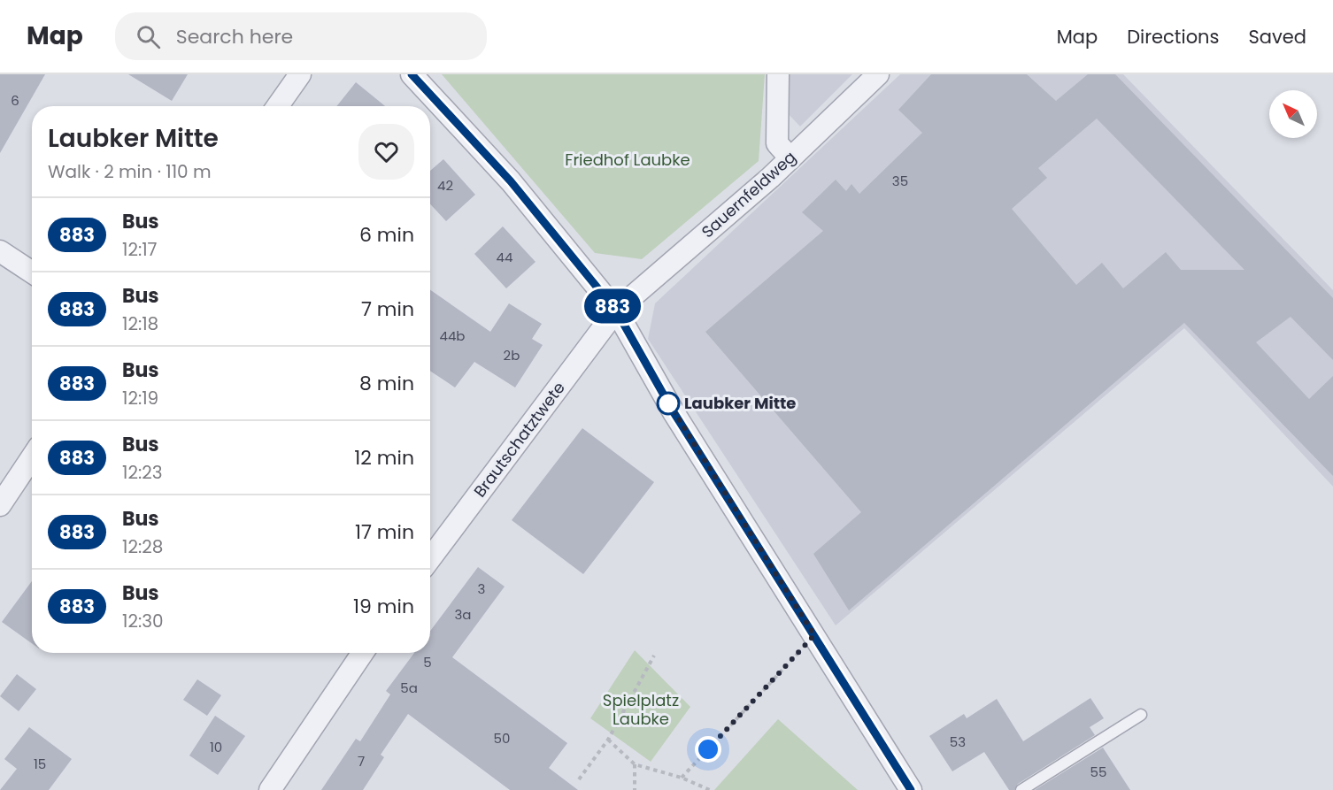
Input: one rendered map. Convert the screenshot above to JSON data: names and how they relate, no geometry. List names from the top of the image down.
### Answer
{
  "streets": {
    "street": ["Sauernfeldweg", "Brautschatztwete"]
  },
  "crossings": [
    ["Sauernfeldweg", "Brautschatztwete"]
  ],
  "parks": ["Friedhof Laubke", "Spielplatz Laubke"],
  "places": ["Laubker Mitte"],
  "lines": ["bus line 883"],
  "house_numbers": [
    "6",
    "35",
    "42",
    "44",
    "44b",
    "2b",
    "3",
    "3a",
    "5",
    "5a",
    "50",
    "53",
    "10",
    "7",
    "15",
    "55"
  ],
  "north": "top left",
  "page": {
    "header": "Map",
    "search": "Search here",
    "nav": ["Map", "Directions", "Saved"],
    "on_map": "883",
    "heading": ["Laubker Mitte", "Walk · 2 min · 110 m"],
    "list": [
      {
        "mark": "883",
        "name": "Bus",
        "note": "12:17",
        "value": "6 min"
      },
      {
        "mark": "883",
        "name": "Bus",
        "note": "12:18",
        "value": "7 min"
      },
      {
        "mark": "883",
        "name": "Bus",
        "note": "12:19",
        "value": "8 min"
      },
      {
        "mark": "883",
        "name": "Bus",
        "note": "12:23",
        "value": "12 min"
      },
      {
        "mark": "883",
        "name": "Bus",
        "note": "12:28",
        "value": "17 min"
      },
      {
        "mark": "883",
        "name": "Bus",
        "note": "12:30",
        "value": "19 min"
      }
    ]
  }
}
